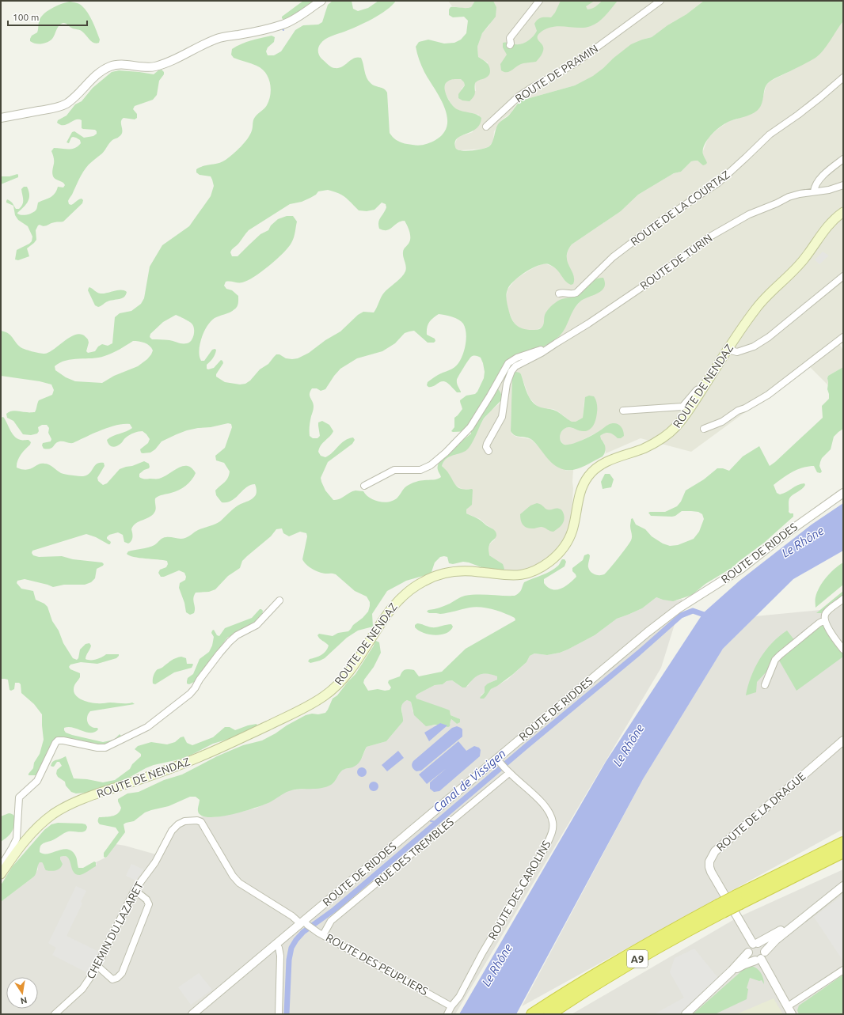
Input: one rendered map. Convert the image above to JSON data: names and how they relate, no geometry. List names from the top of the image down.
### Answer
{
  "streets": {
    "highway": ["A9"],
    "main road": ["ROUTE DE NENDAZ"],
    "street": [
      "ROUTE DE PRAMIN",
      "ROUTE DE LA COURTAZ",
      "ROUTE DE TURIN",
      "ROUTE DE RIDDES",
      "ROUTE DE LA DRAGUE",
      "RUE DES TREMBLES",
      "ROUTE DES CAROLINS",
      "CHEMIN DU LAZARET",
      "ROUTE DES PEUPLIERS"
    ]
  },
  "crossings": [
    ["ROUTE DE RIDDES", "ROUTE DES CAROLINS"],
    ["ROUTE DE RIDDES", "CHEMIN DU LAZARET"],
    ["ROUTE DE RIDDES", "ROUTE DES PEUPLIERS"],
    ["RUE DES TREMBLES", "ROUTE DES CAROLINS"],
    ["RUE DES TREMBLES", "ROUTE DES PEUPLIERS"],
    ["ROUTE DES CAROLINS", "ROUTE DES PEUPLIERS"],
    ["CHEMIN DU LAZARET", "ROUTE DES PEUPLIERS"]
  ],
  "water": ["Le Rhône", "Canal de Vissigen"],
  "scale_bar": "100 m",
  "north": "bottom"
}
